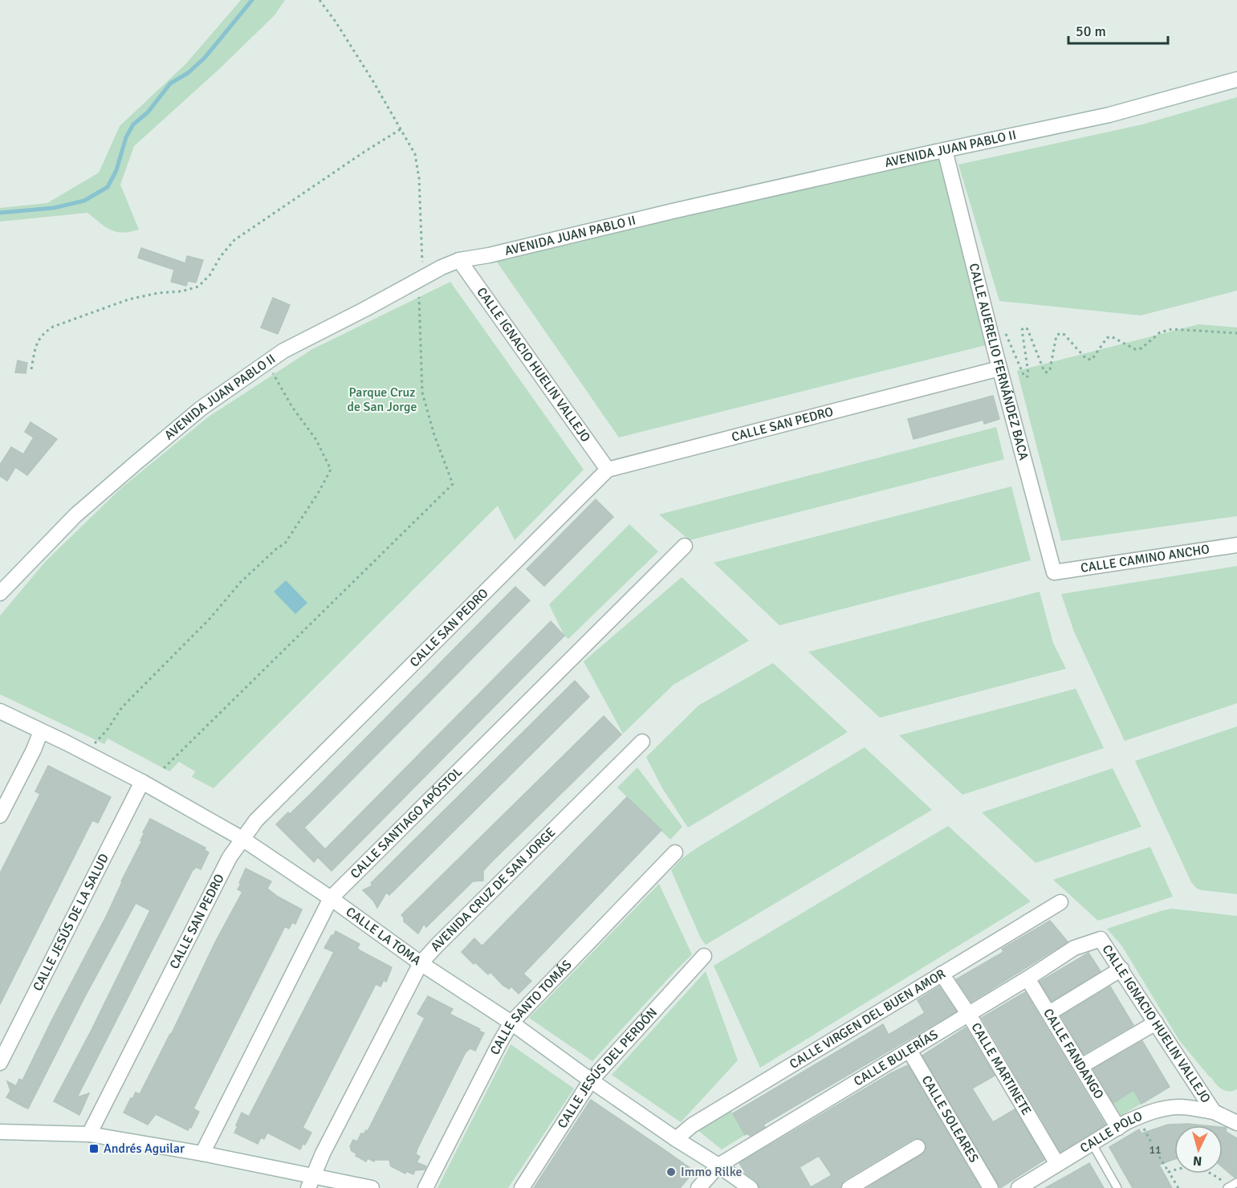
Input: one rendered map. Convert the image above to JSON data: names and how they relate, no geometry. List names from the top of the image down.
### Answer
{
  "streets": {
    "street": [
      "AVENIDA JUAN PABLO II",
      "CALLE AUERELIO FERNÁNDEZ BACA",
      "CALLE IGNACIO HUELIN VALLEJO",
      "CALLE SAN PEDRO",
      "CALLE CAMINO ANCHO",
      "CALLE SANTIAGO APÓSTOL",
      "AVENIDA CRUZ DE SAN JORGE",
      "CALLE JESÚS DE LA SALUD",
      "CALLE LA TOMA",
      "CALLE SANTO TOMÁS",
      "CALLE VIRGEN DEL BUEN AMOR",
      "CALLE FANDANGO",
      "CALLE BULERÍAS",
      "CALLE JESÚS DEL PERDÓN",
      "CALLE MARTINETE",
      "CALLE SOLEARES",
      "CALLE POLO"
    ]
  },
  "crossings": [
    ["AVENIDA JUAN PABLO II", "CALLE AUERELIO FERNÁNDEZ BACA"],
    ["AVENIDA JUAN PABLO II", "CALLE IGNACIO HUELIN VALLEJO"],
    ["CALLE AUERELIO FERNÁNDEZ BACA", "CALLE SAN PEDRO"],
    ["CALLE AUERELIO FERNÁNDEZ BACA", "CALLE CAMINO ANCHO"],
    ["CALLE IGNACIO HUELIN VALLEJO", "CALLE SAN PEDRO"],
    ["CALLE IGNACIO HUELIN VALLEJO", "CALLE BULERÍAS"],
    ["CALLE IGNACIO HUELIN VALLEJO", "CALLE POLO"],
    ["CALLE SAN PEDRO", "CALLE LA TOMA"],
    ["CALLE SANTIAGO APÓSTOL", "CALLE LA TOMA"],
    ["AVENIDA CRUZ DE SAN JORGE", "CALLE LA TOMA"],
    ["CALLE JESÚS DE LA SALUD", "CALLE LA TOMA"],
    ["CALLE LA TOMA", "CALLE SANTO TOMÁS"],
    ["CALLE LA TOMA", "CALLE VIRGEN DEL BUEN AMOR"],
    ["CALLE LA TOMA", "CALLE BULERÍAS"],
    ["CALLE LA TOMA", "CALLE JESÚS DEL PERDÓN"],
    ["CALLE VIRGEN DEL BUEN AMOR", "CALLE MARTINETE"],
    ["CALLE FANDANGO", "CALLE BULERÍAS"],
    ["CALLE FANDANGO", "CALLE POLO"],
    ["CALLE BULERÍAS", "CALLE MARTINETE"],
    ["CALLE BULERÍAS", "CALLE SOLEARES"],
    ["CALLE MARTINETE", "CALLE POLO"]
  ],
  "parks": ["Parque Cruz de San Jorge"],
  "places": {
    "transit": ["Andrés Aguilar"],
    "other": ["Immo Rilke"]
  },
  "house_numbers": ["11"],
  "scale_bar": "50 m",
  "north": "bottom"
}
